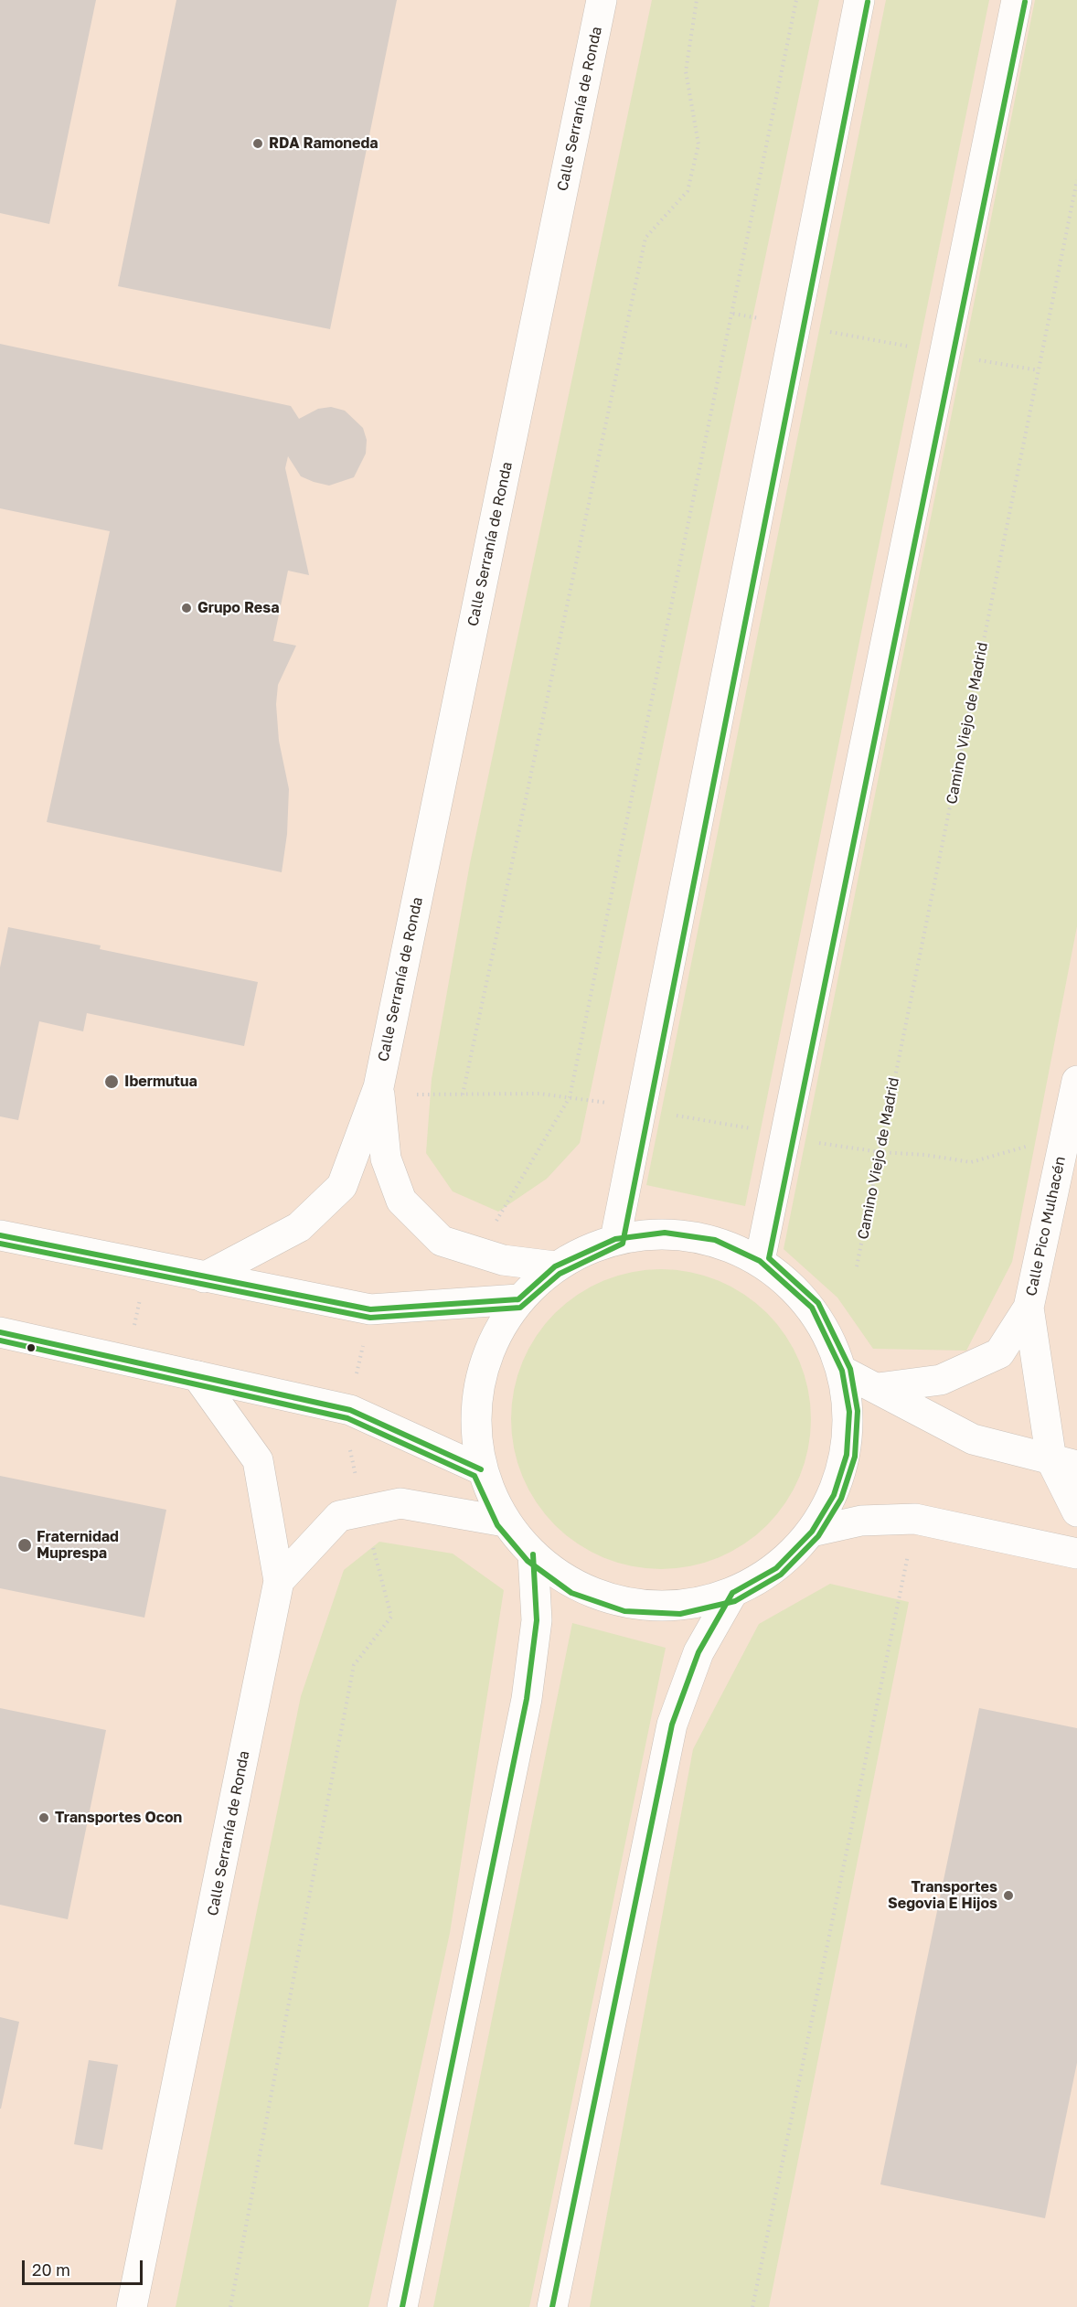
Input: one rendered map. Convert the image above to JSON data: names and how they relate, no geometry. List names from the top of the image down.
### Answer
{
  "streets": {
    "street": ["Calle Serranía de Ronda", "Calle Pico Mulhacén"],
    "path": ["Camino Viejo de Madrid"]
  },
  "places": [
    "RDA Ramoneda",
    "Grupo Resa",
    "Ibermutua",
    "Fraternidad Muprespa",
    "Transportes Ocon",
    "Transportes Segovia E Hijos"
  ],
  "scale_bar": "20 m"
}
